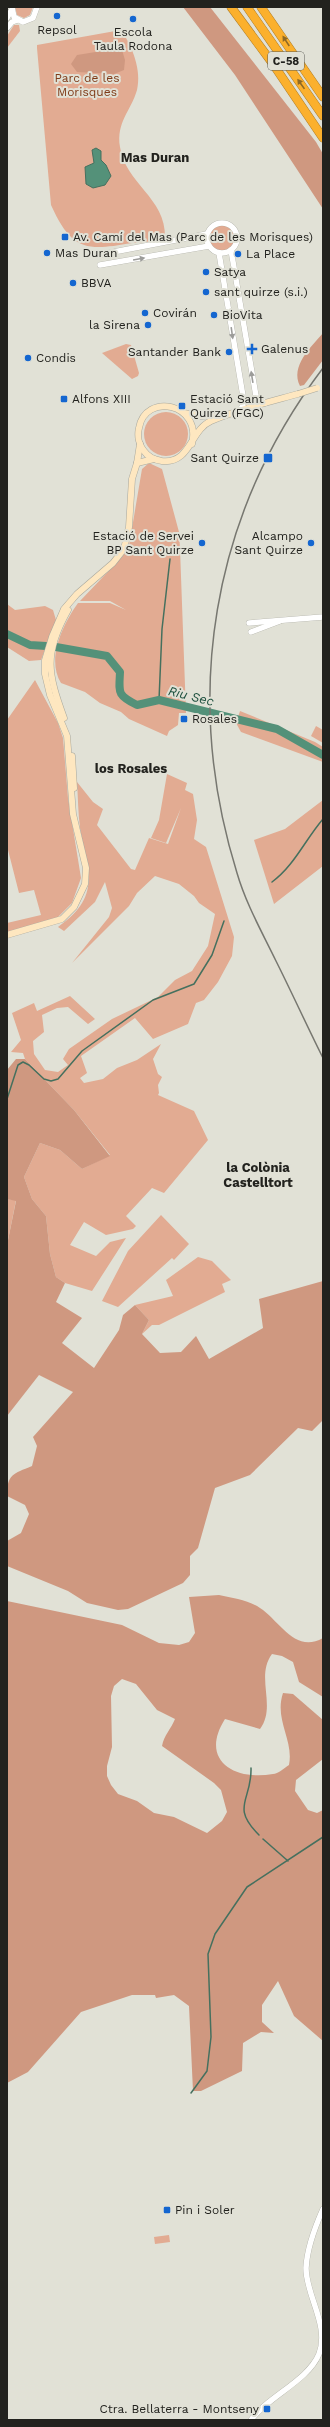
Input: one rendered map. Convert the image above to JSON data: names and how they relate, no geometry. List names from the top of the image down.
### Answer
{
  "streets": {
    "highway": ["C-58"]
  },
  "districts": ["Mas Duran", "los Rosales", "la Colònia Castelltort"],
  "water": ["Riu Sec"],
  "parks": ["Parc de les Morisques"],
  "places": {
    "other": [
      "Repsol",
      "Escola Taula Rodona",
      "Mas Duran",
      "La Place",
      "Satya",
      "BBVA",
      "sant quirze (s.i.)",
      "Covirán",
      "BioVita",
      "la Sirena",
      "Santander Bank",
      "Condis",
      "Estació de Servei BP Sant Quirze",
      "Alcampo Sant Quirze"
    ],
    "transit": [
      "Av. Camí del Mas (Parc de les Morisques)",
      "Alfons XIII",
      "Estació Sant Quirze (FGC)",
      "Sant Quirze",
      "Rosales",
      "Pin i Soler",
      "Ctra. Bellaterra - Montseny"
    ],
    "health": ["Galenus"]
  }
}
